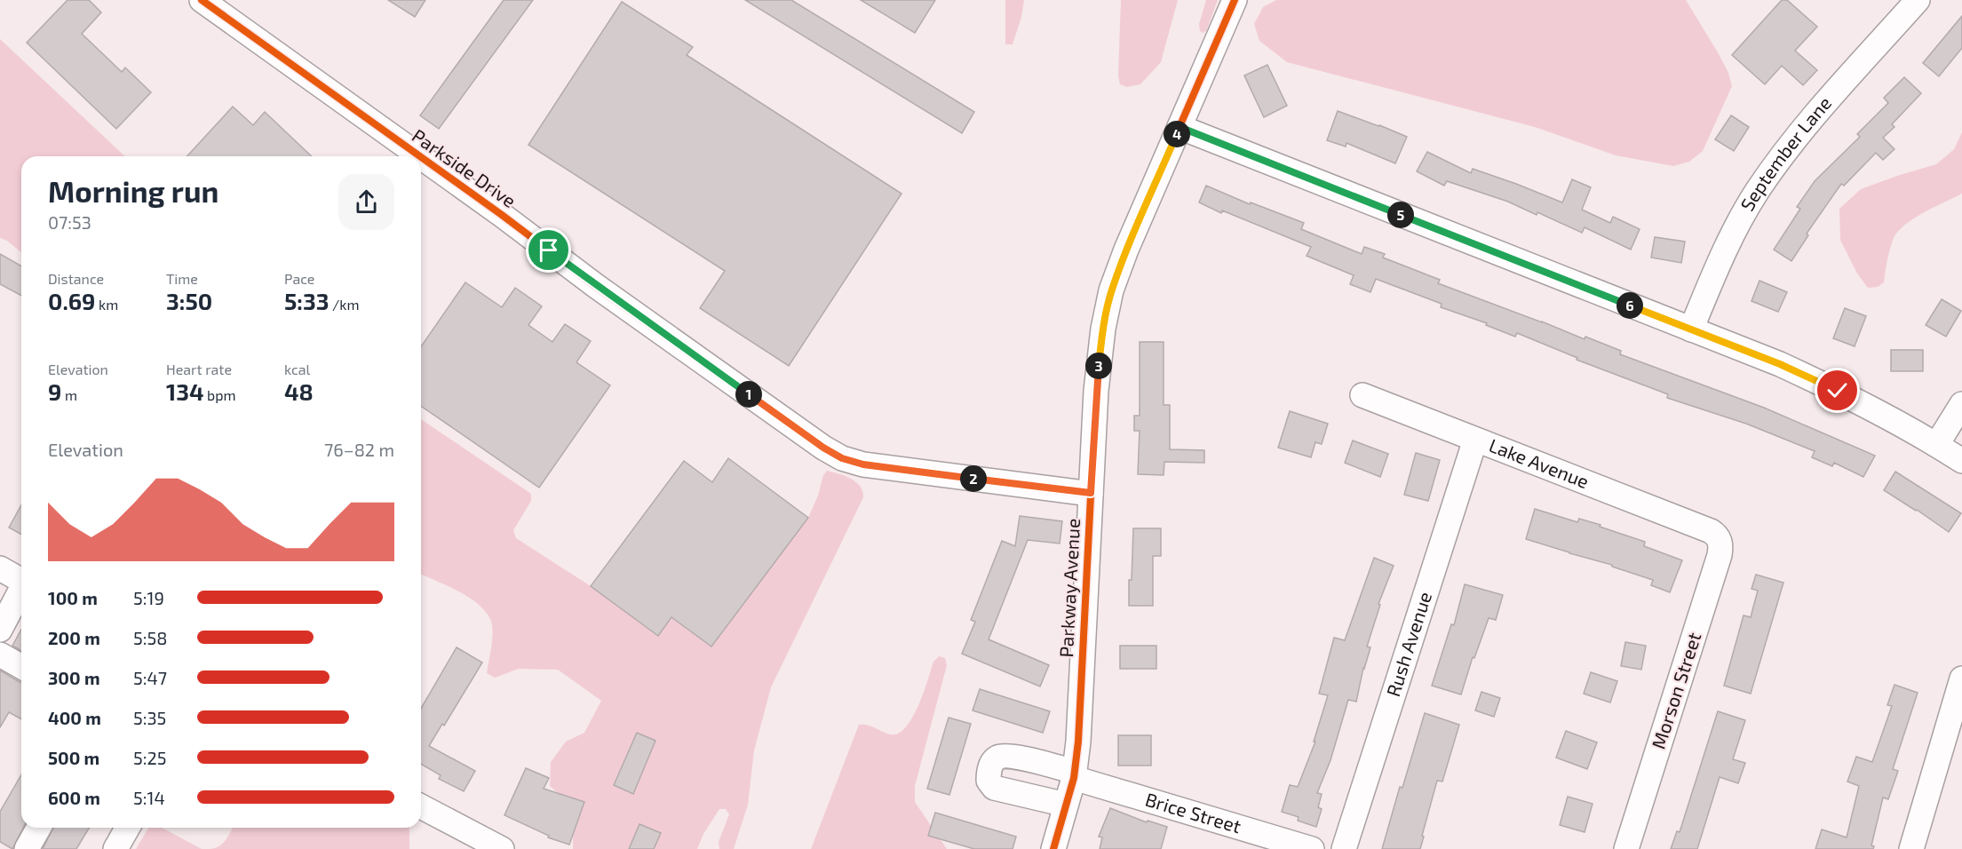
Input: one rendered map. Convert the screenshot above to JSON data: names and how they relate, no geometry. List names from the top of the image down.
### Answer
{
  "streets": {
    "street": [
      "September Lane",
      "Parkside Drive",
      "Lake Avenue",
      "Parkway Avenue",
      "Rush Avenue",
      "Morson Street",
      "Brice Street"
    ]
  },
  "crossings": [
    ["Parkside Drive", "Parkway Avenue"],
    ["Lake Avenue", "Rush Avenue"],
    ["Lake Avenue", "Morson Street"],
    ["Parkway Avenue", "Brice Street"]
  ],
  "page": {
    "pins": [
      "4",
      "5",
      "6",
      "3",
      "1",
      "2"
    ],
    "heading": ["Morning run", "07:53"],
    "stats": [
      ["Distance", "0.69 km"],
      ["Time", "3:50"],
      ["Pace", "5:33 /km"],
      ["Elevation", "9 m"],
      ["Heart rate", "134 bpm"],
      ["kcal", "48"]
    ],
    "chart": ["Elevation", "76–82 m"],
    "list": [
      {
        "name": "100 m",
        "note": "5:19"
      },
      {
        "name": "200 m",
        "note": "5:58"
      },
      {
        "name": "300 m",
        "note": "5:47"
      },
      {
        "name": "400 m",
        "note": "5:35"
      },
      {
        "name": "500 m",
        "note": "5:25"
      },
      {
        "name": "600 m",
        "note": "5:14"
      }
    ]
  }
}
